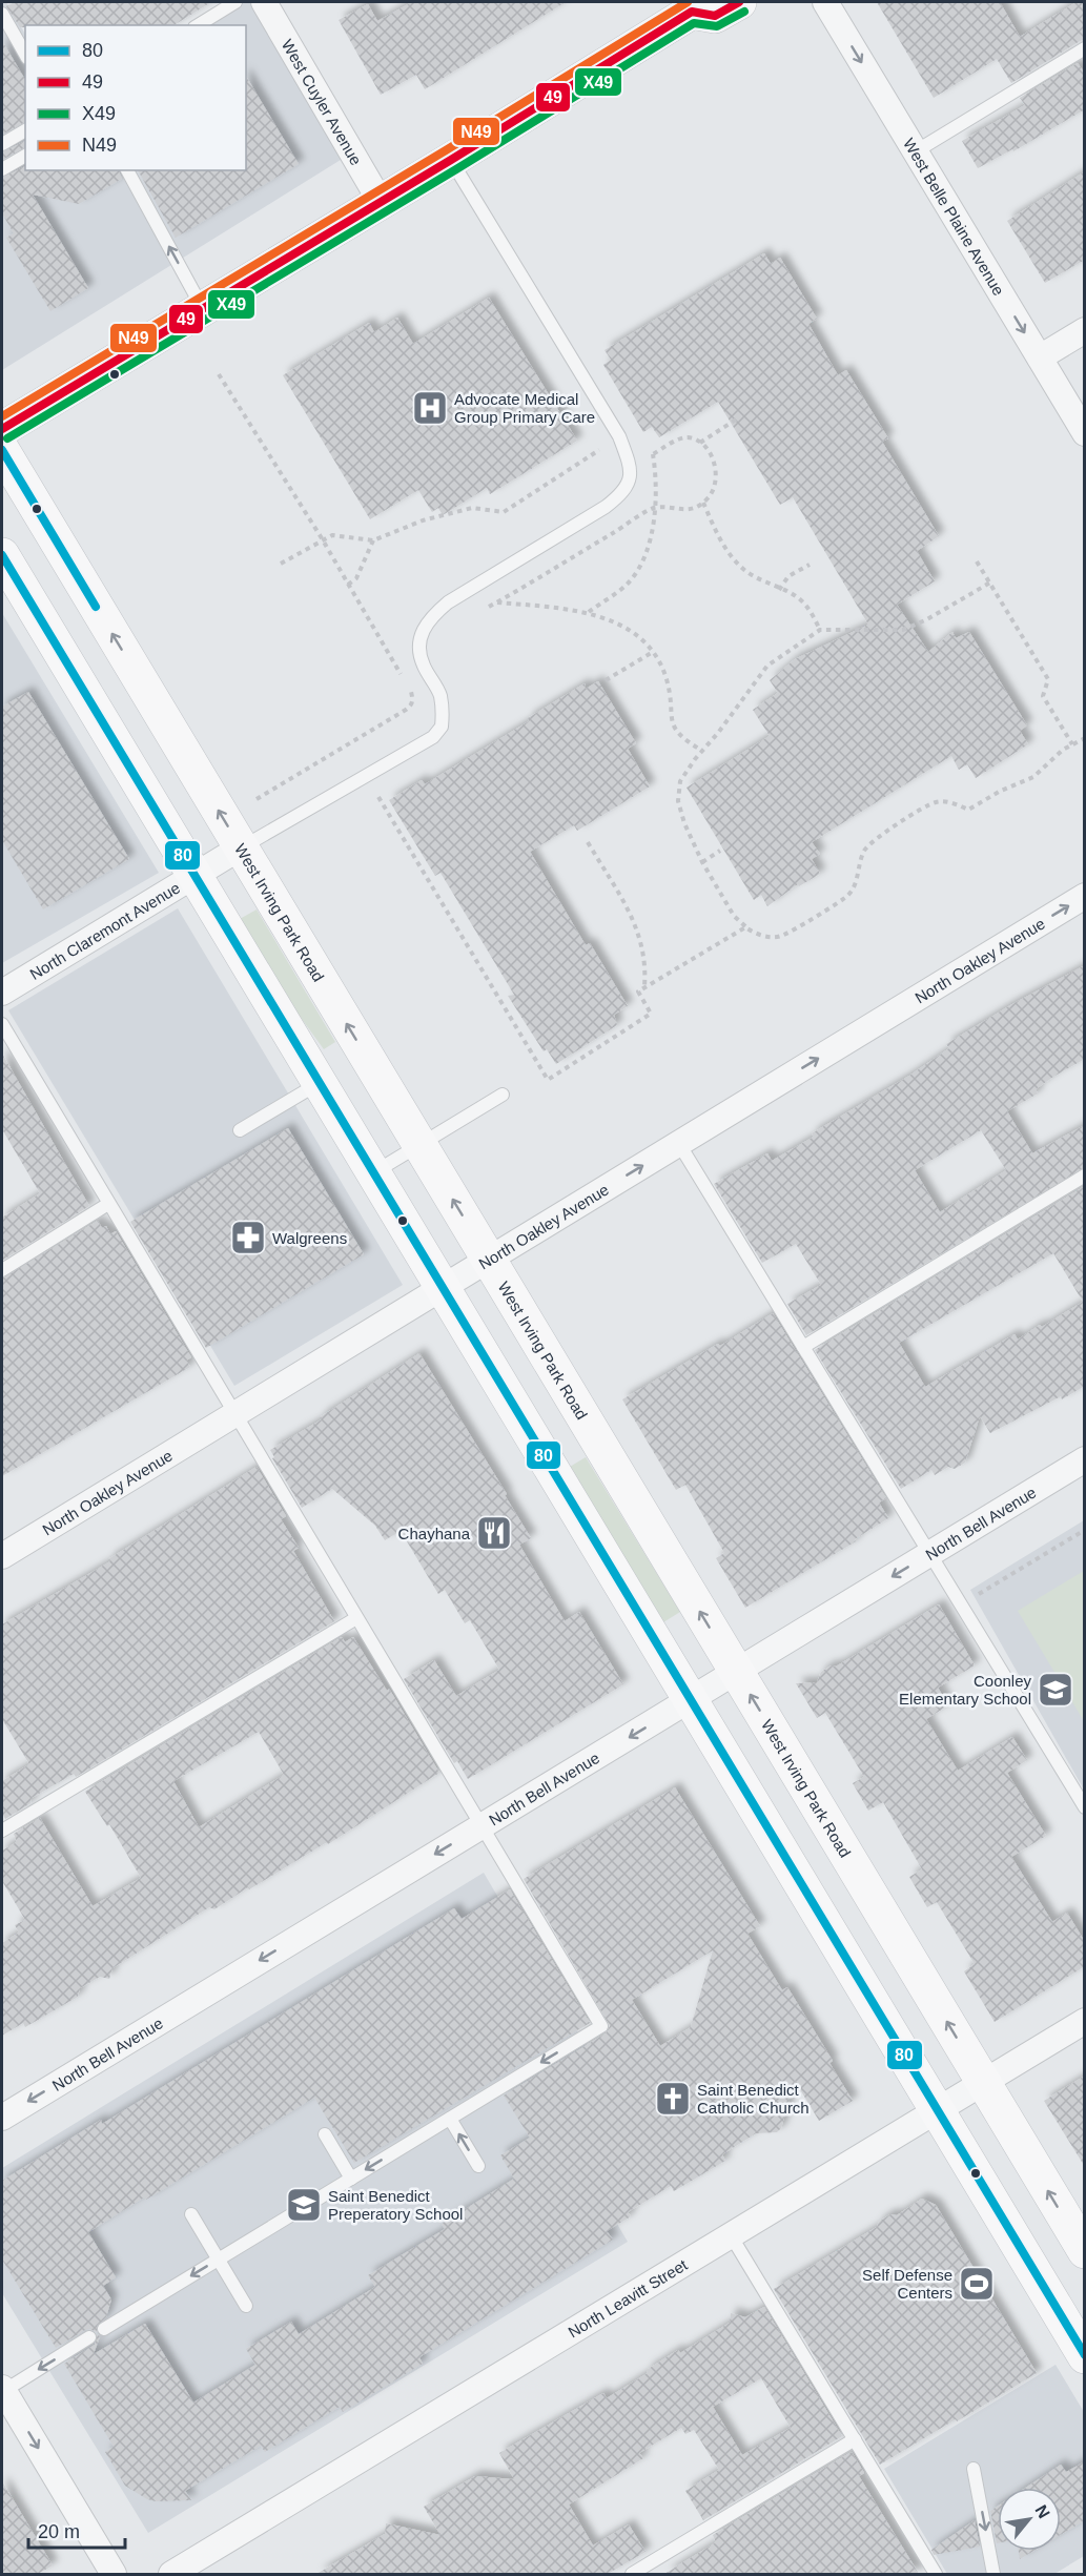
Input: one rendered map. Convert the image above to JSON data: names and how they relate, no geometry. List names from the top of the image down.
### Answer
{
  "streets": {
    "main road": ["West Irving Park Road"],
    "street": [
      "West Cuyler Avenue",
      "West Belle Plaine Avenue",
      "North Claremont Avenue",
      "North Oakley Avenue",
      "North Bell Avenue",
      "North Leavitt Street"
    ]
  },
  "crossings": [
    ["West Irving Park Road", "North Claremont Avenue"],
    ["West Irving Park Road", "North Oakley Avenue"],
    ["West Irving Park Road", "North Bell Avenue"],
    ["West Irving Park Road", "North Leavitt Street"]
  ],
  "one_way": ["West Belle Plaine Avenue", "North Oakley Avenue", "North Bell Avenue"],
  "places": {
    "hospital": ["Advocate Medical Group Primary Care"],
    "pharmacy": ["Walgreens"],
    "restaurant": ["Chayhana"],
    "school or university": ["Coonley Elementary School", "Saint Benedict Preperatory School"],
    "church": ["Saint Benedict Catholic Church"],
    "sports": ["Self Defense Centers"]
  },
  "lines": [
    "transit line 49",
    "transit line N49",
    "transit line X49",
    "transit line 80"
  ],
  "legend": [
    "80",
    "49",
    "X49",
    "N49"
  ],
  "scale_bar": "20 m",
  "north": "top right"
}
